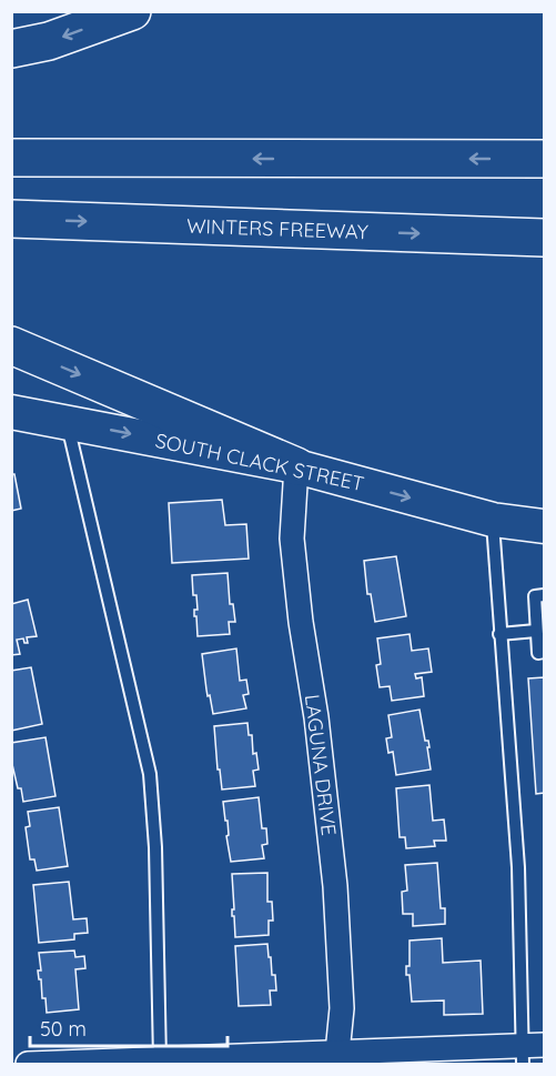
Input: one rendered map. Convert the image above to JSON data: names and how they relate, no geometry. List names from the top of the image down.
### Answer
{
  "streets": {
    "highway": ["WINTERS FREEWAY"],
    "main road": ["SOUTH CLACK STREET"],
    "street": ["LAGUNA DRIVE"]
  },
  "crossings": [
    ["SOUTH CLACK STREET", "LAGUNA DRIVE"]
  ],
  "one_way": ["SOUTH CLACK STREET"],
  "scale_bar": "50 m"
}
